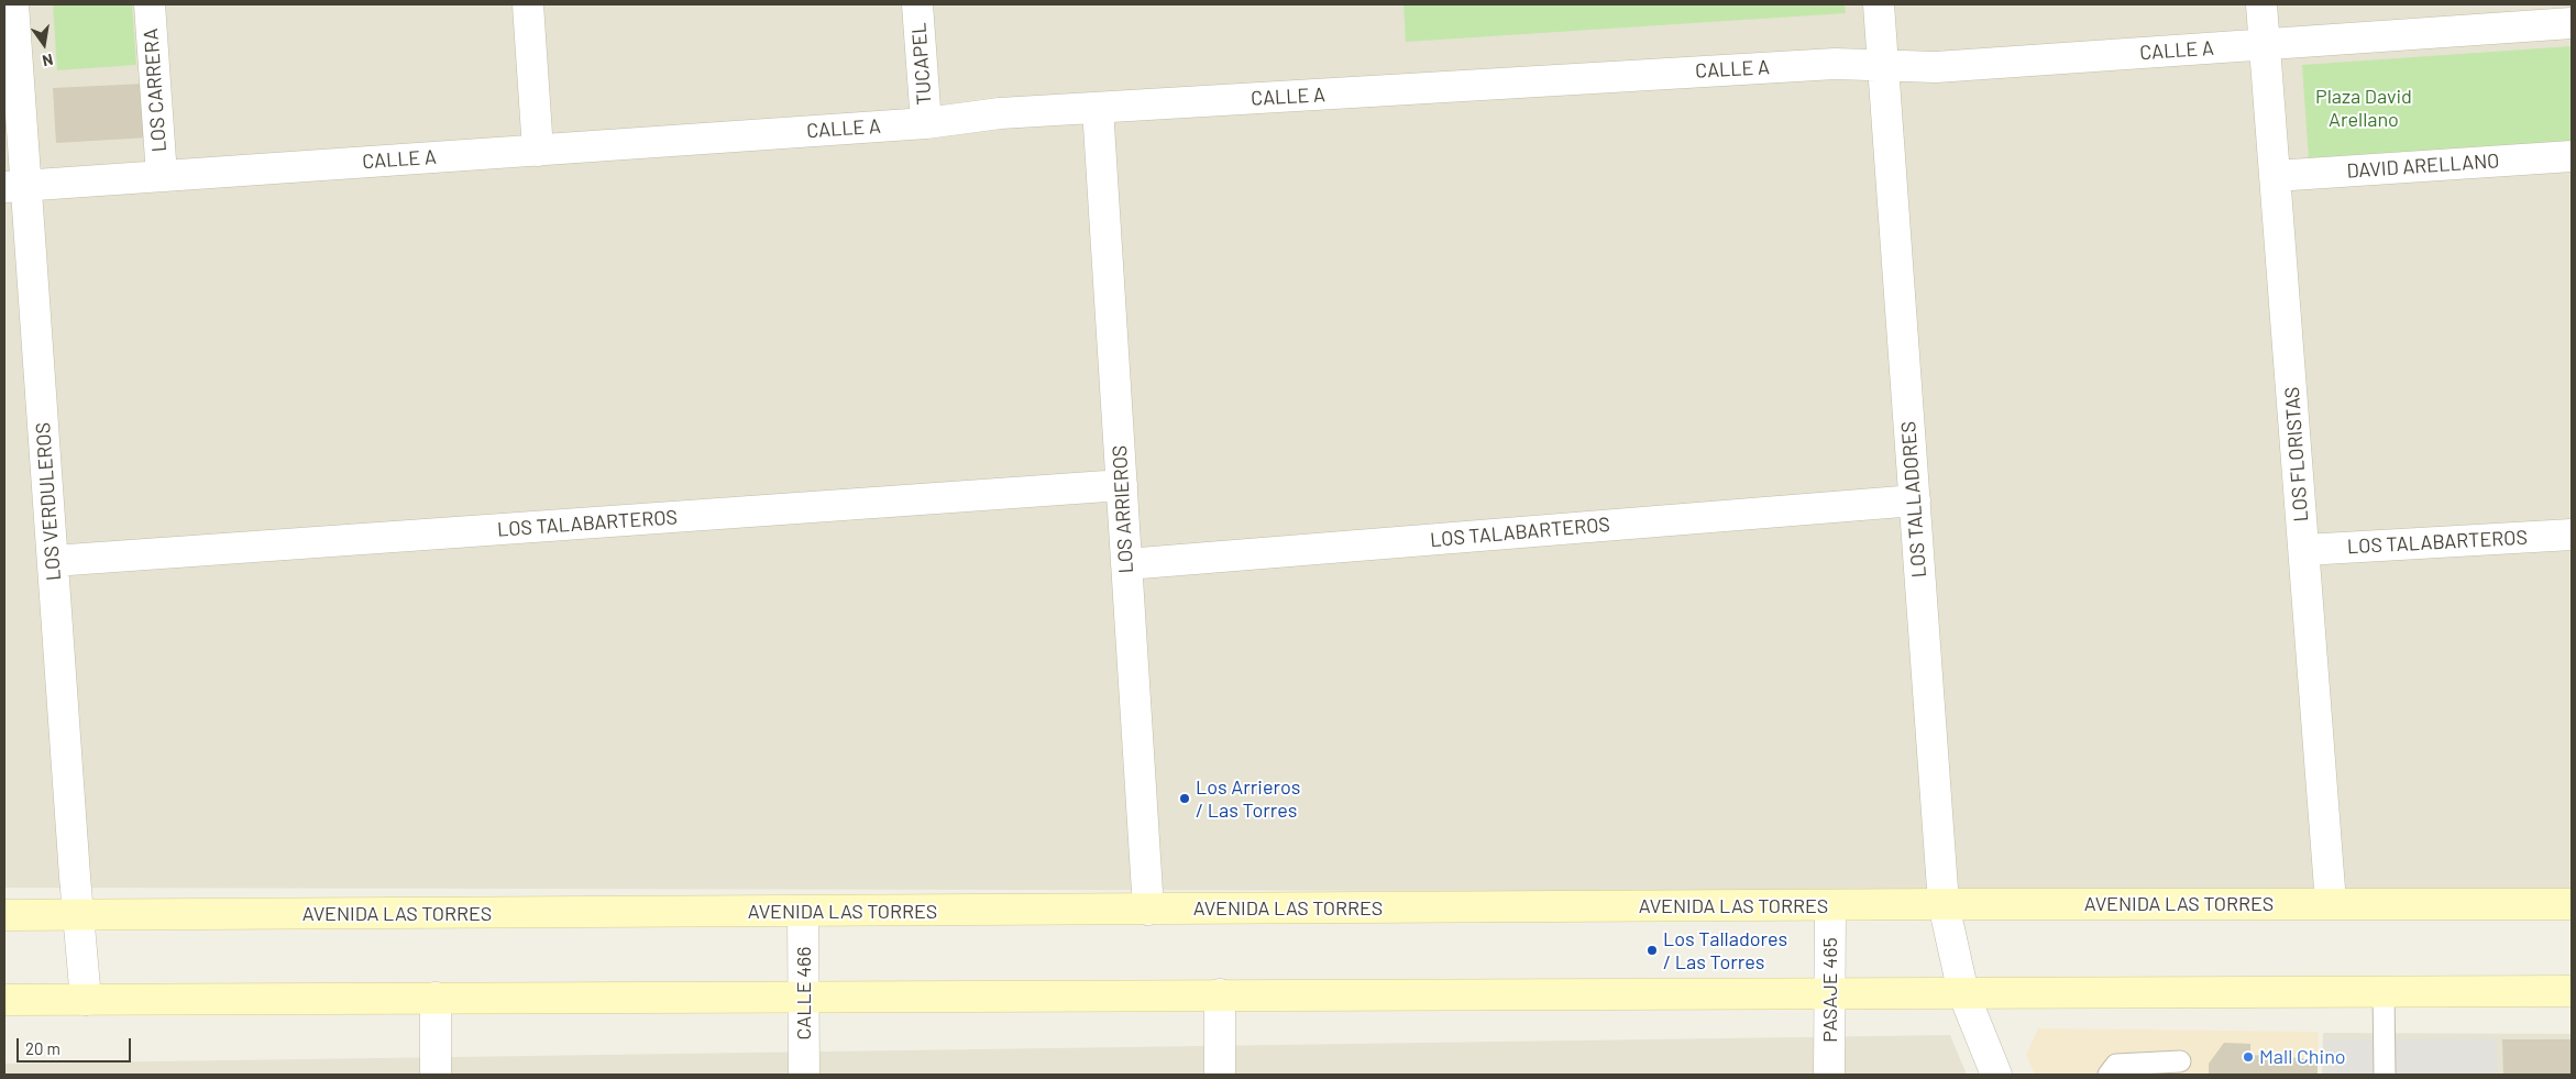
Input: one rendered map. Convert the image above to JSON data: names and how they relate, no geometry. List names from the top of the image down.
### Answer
{
  "streets": {
    "main road": ["AVENIDA LAS TORRES"],
    "street": [
      "CALLE A",
      "TUCAPEL",
      "LOS CARRERA",
      "DAVID ARELLANO",
      "LOS FLORISTAS",
      "LOS TALLADORES",
      "LOS VERDULEROS",
      "LOS ARRIEROS",
      "LOS TALABARTEROS",
      "PASAJE 465",
      "CALLE 466"
    ]
  },
  "crossings": [
    ["CALLE A", "TUCAPEL"],
    ["CALLE A", "LOS CARRERA"],
    ["CALLE A", "LOS FLORISTAS"],
    ["CALLE A", "LOS TALLADORES"],
    ["CALLE A", "LOS VERDULEROS"],
    ["CALLE A", "LOS ARRIEROS"],
    ["DAVID ARELLANO", "LOS FLORISTAS"],
    ["LOS FLORISTAS", "LOS TALABARTEROS"],
    ["LOS FLORISTAS", "AVENIDA LAS TORRES"],
    ["LOS TALLADORES", "LOS TALABARTEROS"],
    ["LOS TALLADORES", "AVENIDA LAS TORRES"],
    ["LOS VERDULEROS", "LOS TALABARTEROS"],
    ["LOS VERDULEROS", "AVENIDA LAS TORRES"],
    ["LOS ARRIEROS", "LOS TALABARTEROS"],
    ["LOS ARRIEROS", "AVENIDA LAS TORRES"],
    ["AVENIDA LAS TORRES", "PASAJE 465"],
    ["AVENIDA LAS TORRES", "CALLE 466"]
  ],
  "parks": ["Plaza David Arellano"],
  "places": ["Los Arrieros / Las Torres", "Los Talladores / Las Torres", "Mall Chino"],
  "scale_bar": "20 m",
  "north": "bottom"
}
